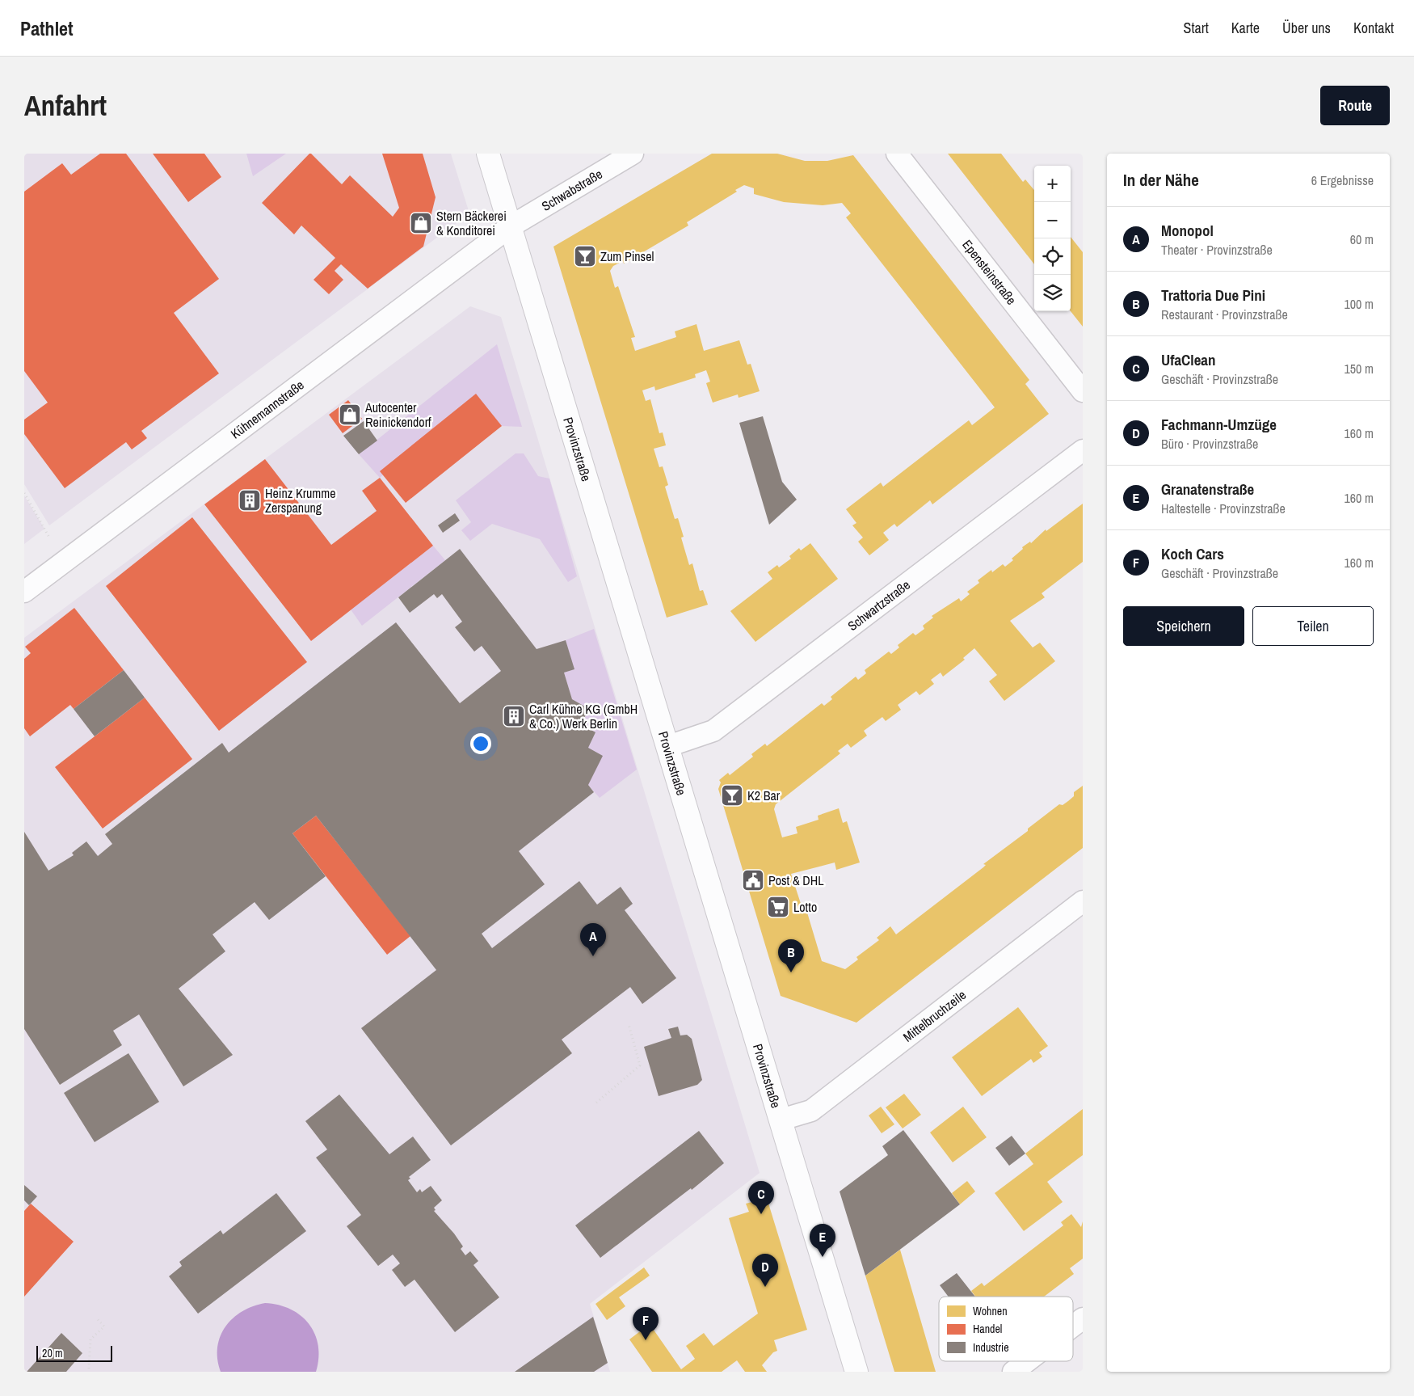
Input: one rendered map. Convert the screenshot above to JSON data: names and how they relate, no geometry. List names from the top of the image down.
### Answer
{
  "streets": {
    "main road": ["Provinzstraße"],
    "street": [
      "Schwabstraße",
      "Epensteinstraße",
      "Kühnemannstraße",
      "Schwartzstraße",
      "Mittelbruchzeile"
    ]
  },
  "crossings": [
    ["Schwabstraße", "Kühnemannstraße"],
    ["Schwabstraße", "Provinzstraße"],
    ["Kühnemannstraße", "Provinzstraße"],
    ["Provinzstraße", "Schwartzstraße"],
    ["Provinzstraße", "Mittelbruchzeile"]
  ],
  "places": {
    "shop": ["Stern Bäckerei & Konditorei", "Autocenter Reinickendorf"],
    "bar": ["Zum Pinsel", "K2 Bar"],
    "building": ["Heinz Krumme Zerspanung", "Carl Kühne KG (GmbH & Co.) Werk Berlin"],
    "public building": ["Post & DHL"],
    "supermarket": ["Lotto"]
  },
  "legend": ["Wohnen", "Handel", "Industrie"],
  "scale_bar": "20 m",
  "page": {
    "header": "Pathlet",
    "nav": [
      "Start",
      "Karte",
      "Über uns",
      "Kontakt"
    ],
    "buttons": [
      "Route",
      ["Speichern", "Teilen"]
    ],
    "title": "Anfahrt",
    "heading": ["In der Nähe", "6 Ergebnisse"],
    "map_buttons": ["+", "−"],
    "list": [
      {
        "mark": "A",
        "name": "Monopol",
        "note": "Theater · Provinzstraße",
        "value": "60 m"
      },
      {
        "mark": "B",
        "name": "Trattoria Due Pini",
        "note": "Restaurant · Provinzstraße",
        "value": "100 m"
      },
      {
        "mark": "C",
        "name": "UfaClean",
        "note": "Geschäft · Provinzstraße",
        "value": "150 m"
      },
      {
        "mark": "D",
        "name": "Fachmann-Umzüge",
        "note": "Büro · Provinzstraße",
        "value": "160 m"
      },
      {
        "mark": "E",
        "name": "Granatenstraße",
        "note": "Haltestelle · Provinzstraße",
        "value": "160 m"
      },
      {
        "mark": "F",
        "name": "Koch Cars",
        "note": "Geschäft · Provinzstraße",
        "value": "160 m"
      }
    ],
    "pins": [
      "A",
      "B",
      "C",
      "E",
      "D",
      "F"
    ],
    "scale": "20 m"
  }
}
